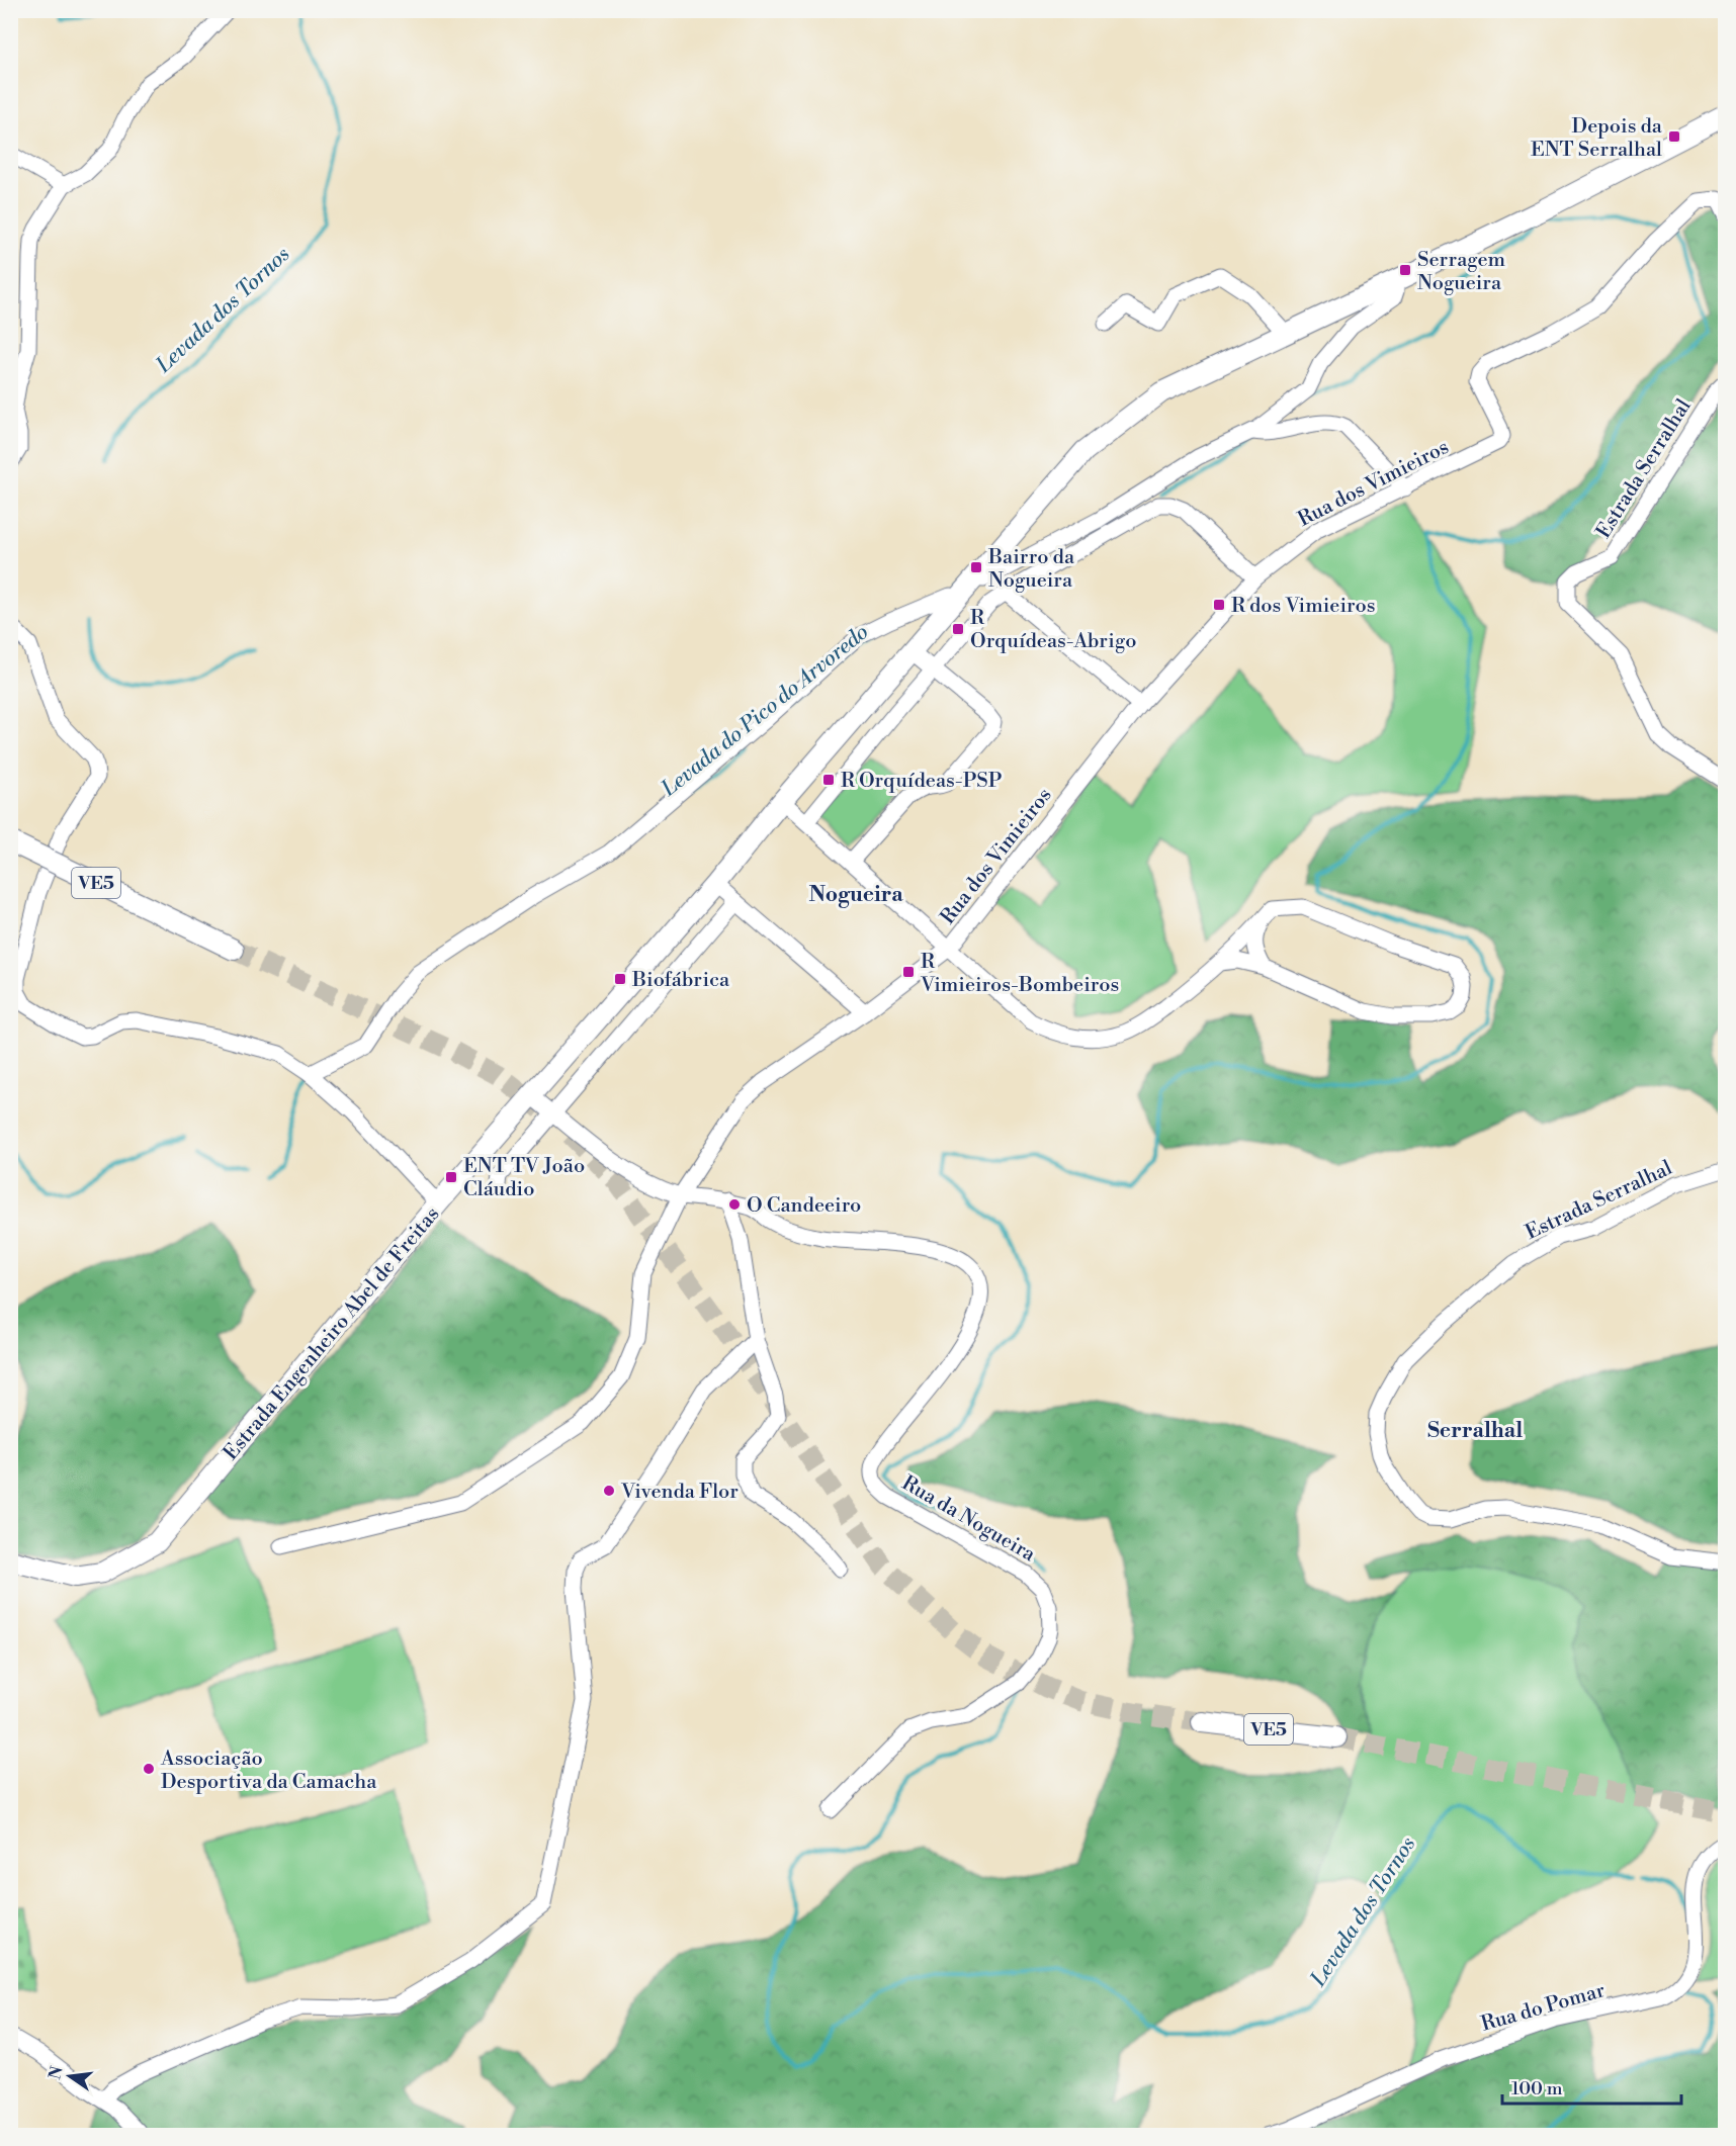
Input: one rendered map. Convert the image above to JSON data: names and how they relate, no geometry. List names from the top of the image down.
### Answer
{
  "streets": {
    "main road": ["VE5", "Estrada Engenheiro Abel de Freitas"],
    "street": [
      "Estrada Serralhal",
      "Rua dos Vimieiros",
      "Rua da Nogueira",
      "Rua do Pomar"
    ]
  },
  "crossings": [
    ["Rua dos Vimieiros", "Rua da Nogueira"],
    ["Estrada Engenheiro Abel de Freitas", "Rua da Nogueira"]
  ],
  "districts": ["Nogueira", "Serralhal"],
  "water": ["Levada dos Tornos", "Levada do Pico do Arvoredo"],
  "places": {
    "transit": [
      "Depois da ENT Serralhal",
      "Serragem Nogueira",
      "Bairro da Nogueira",
      "R dos Vimieiros",
      "R Orquídeas-Abrigo",
      "R Orquídeas-PSP",
      "R Vimieiros-Bombeiros",
      "Biofábrica",
      "ENT TV João Cláudio"
    ],
    "other": ["O Candeeiro", "Vivenda Flor", "Associação Desportiva da Camacha"]
  },
  "scale_bar": "100 m",
  "north": "left"
}
